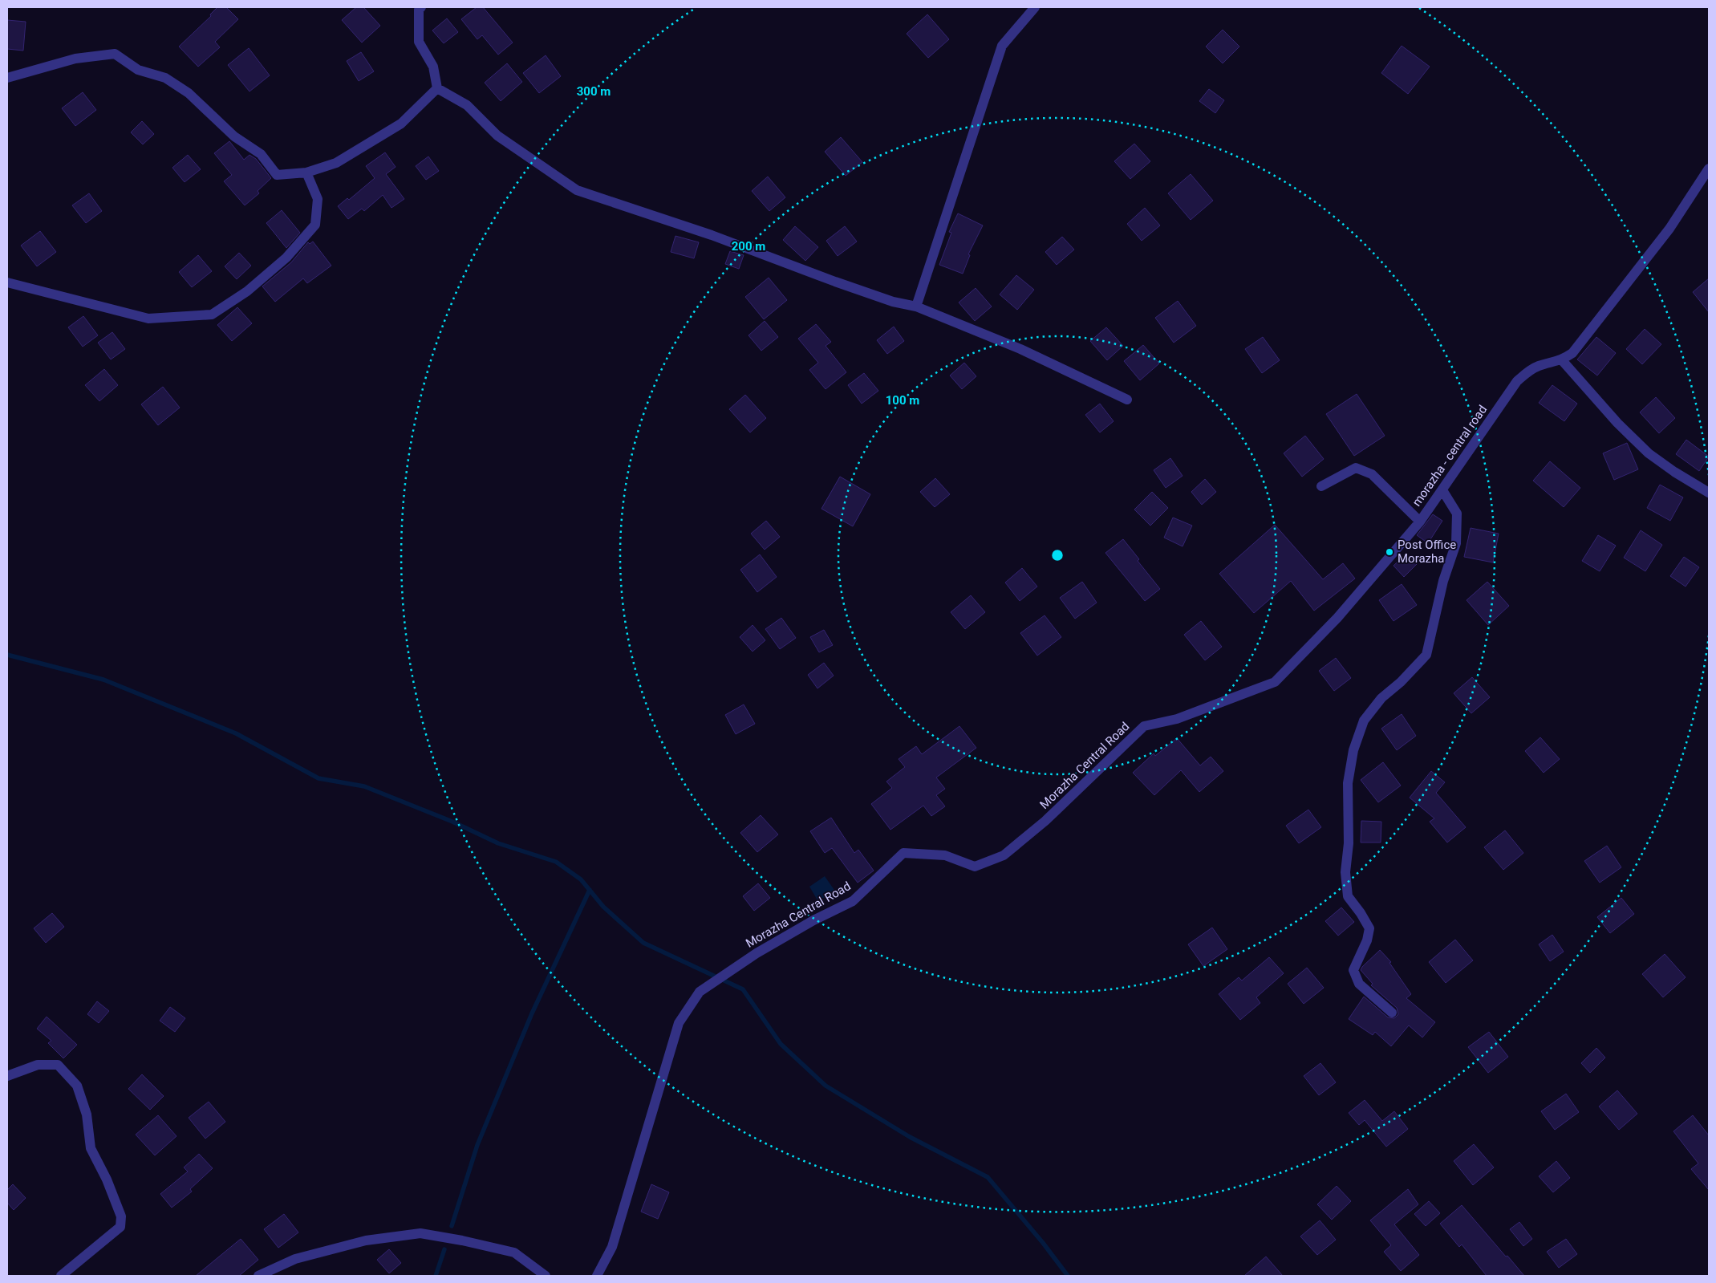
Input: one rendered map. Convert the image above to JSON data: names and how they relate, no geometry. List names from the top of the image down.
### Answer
{
  "streets": {
    "street": ["morazha - central road", "Morazha Central Road"]
  },
  "crossings": [
    ["morazha - central road", "Morazha Central Road"]
  ],
  "places": ["Post Office Morazha"],
  "rings": ["300 m", "200 m", "100 m"]
}
